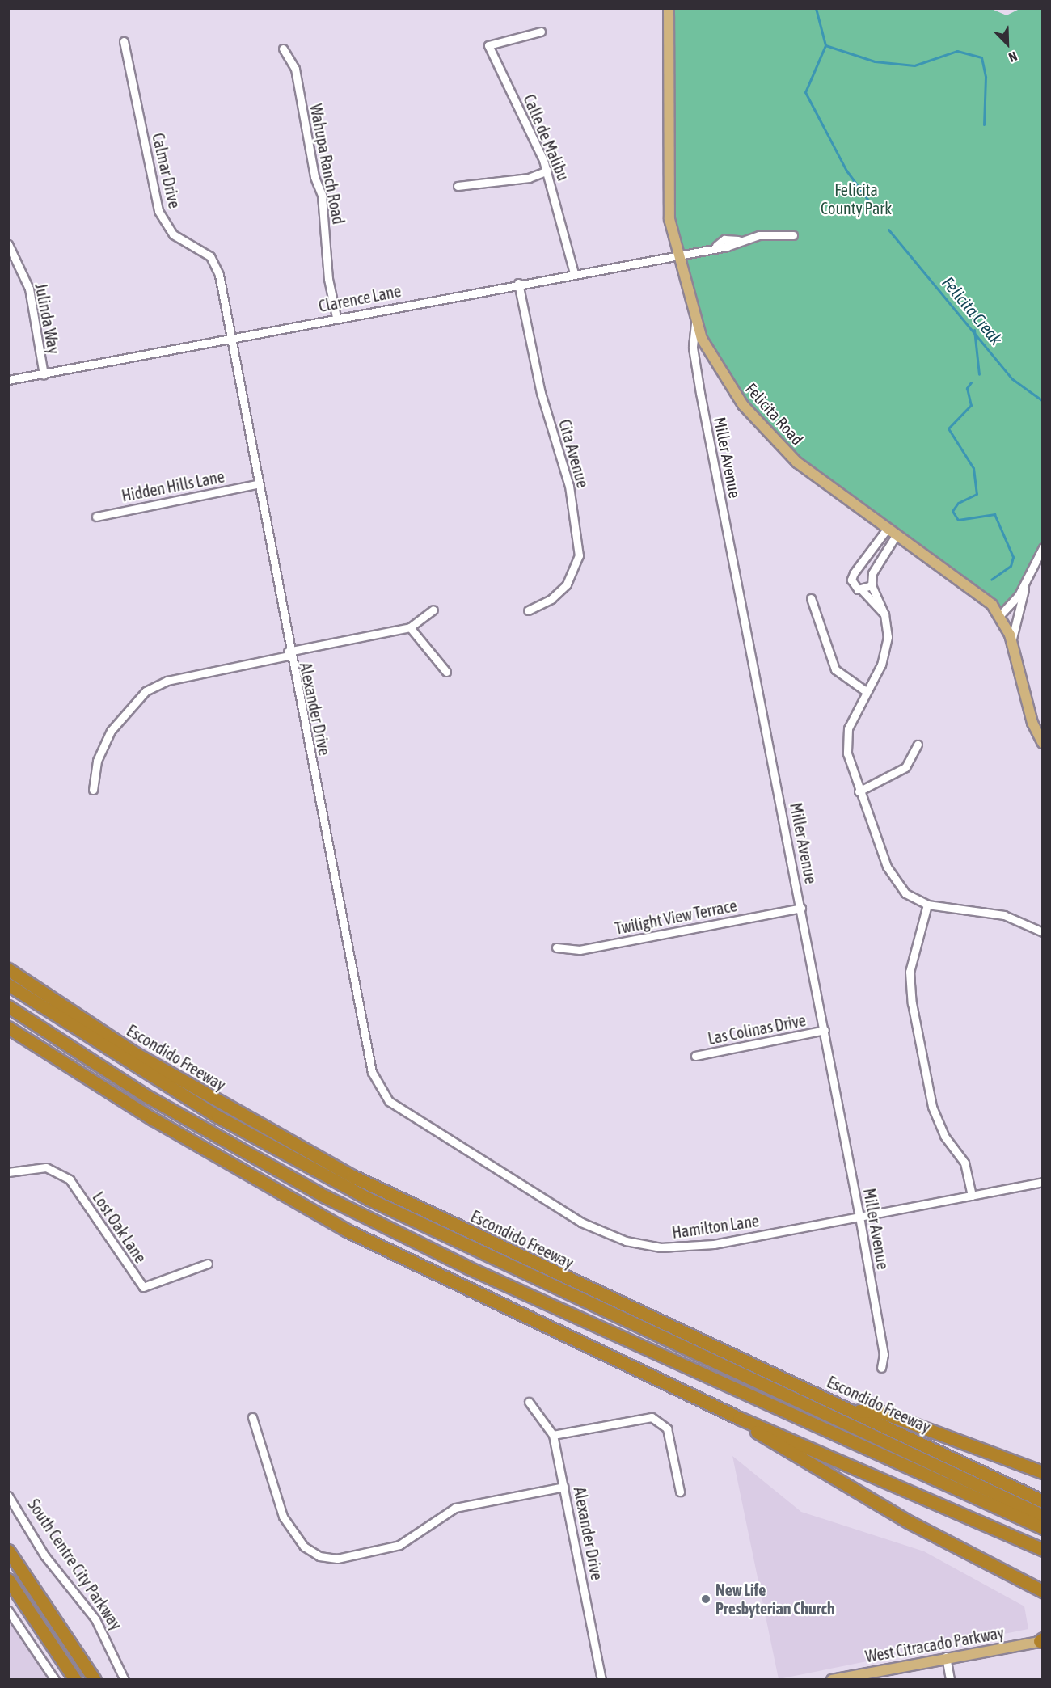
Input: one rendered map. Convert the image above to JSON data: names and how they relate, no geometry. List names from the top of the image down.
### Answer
{
  "streets": {
    "highway": ["Escondido Freeway"],
    "main road": ["Felicita Road", "West Citracado Parkway"],
    "street": [
      "Calle de Malibu",
      "Wahupa Ranch Road",
      "Calmar Drive",
      "Clarence Lane",
      "Julinda Way",
      "Cita Avenue",
      "Miller Avenue",
      "Hidden Hills Lane",
      "Alexander Drive",
      "Twilight View Terrace",
      "Las Colinas Drive",
      "Hamilton Lane",
      "Lost Oak Lane",
      "South Centre City Parkway"
    ]
  },
  "crossings": [
    ["Calle de Malibu", "Clarence Lane"],
    ["Wahupa Ranch Road", "Clarence Lane"],
    ["Calmar Drive", "Clarence Lane"],
    ["Calmar Drive", "Alexander Drive"],
    ["Clarence Lane", "Julinda Way"],
    ["Clarence Lane", "Felicita Road"],
    ["Clarence Lane", "Cita Avenue"],
    ["Clarence Lane", "Alexander Drive"],
    ["Felicita Road", "Miller Avenue"],
    ["Miller Avenue", "Twilight View Terrace"],
    ["Miller Avenue", "Las Colinas Drive"],
    ["Miller Avenue", "Hamilton Lane"],
    ["Hidden Hills Lane", "Alexander Drive"],
    ["Alexander Drive", "Hamilton Lane"]
  ],
  "water": ["Felicita Creak"],
  "parks": ["Felicita County Park"],
  "places": ["New Life Presbyterian Church"],
  "north": "bottom right"
}
